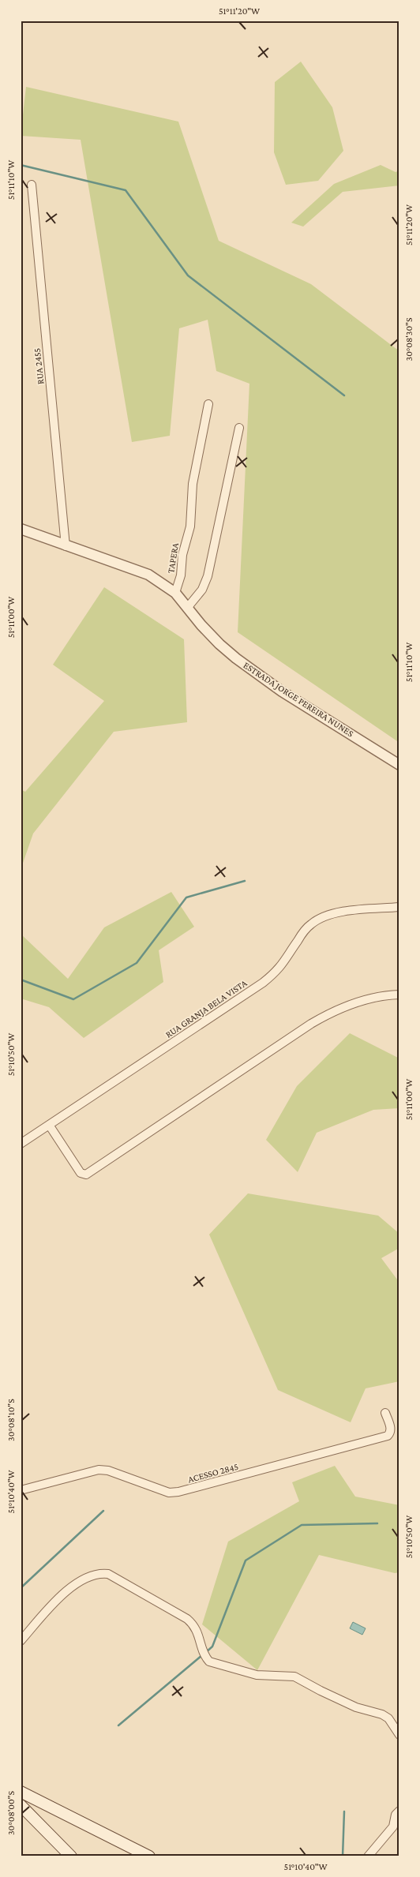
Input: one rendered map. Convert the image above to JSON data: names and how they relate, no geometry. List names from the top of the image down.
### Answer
{
  "streets": {
    "street": [
      "RUA 2455",
      "TAPERA",
      "ESTRADA JORGE PEREIRA NUNES",
      "RUA GRANJA BELA VISTA",
      "ACESSO 2845"
    ]
  },
  "crossings": [
    ["RUA 2455", "ESTRADA JORGE PEREIRA NUNES"],
    ["TAPERA", "ESTRADA JORGE PEREIRA NUNES"]
  ],
  "coordinates": [
    "51°11'20\"W",
    "51°11'10\"W",
    "30°08'30\"S",
    "51°11'00\"W",
    "51°10'50\"W",
    "30°08'10\"S",
    "51°10'40\"W",
    "30°08'00\"S"
  ]
}
